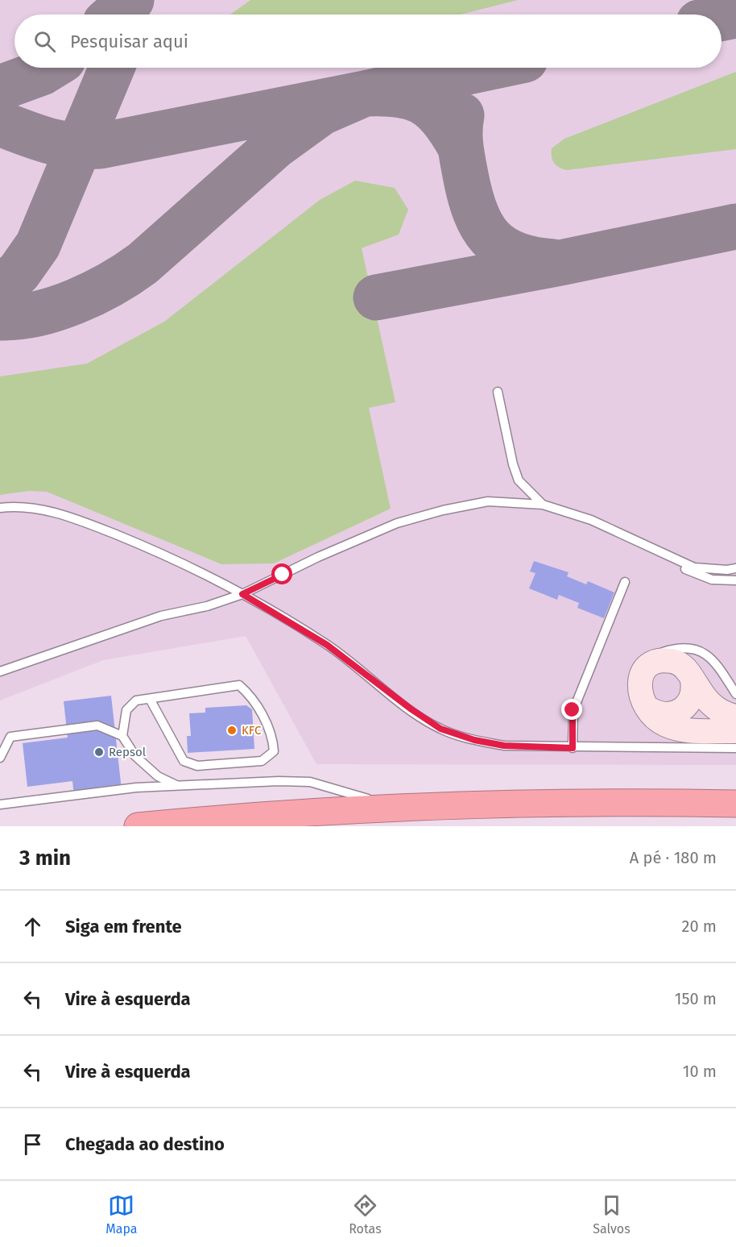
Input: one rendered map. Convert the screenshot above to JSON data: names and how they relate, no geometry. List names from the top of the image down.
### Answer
{
  "places": ["KFC", "Repsol"],
  "page": {
    "search": "Pesquisar aqui",
    "heading": ["3 min", "A pé · 180 m"],
    "list": [
      ["Siga em frente", "20 m"],
      ["Vire à esquerda", "150 m"],
      ["Vire à esquerda", "10 m"],
      "Chegada ao destino"
    ],
    "nav": ["Mapa", "Rotas", "Salvos"]
  }
}
